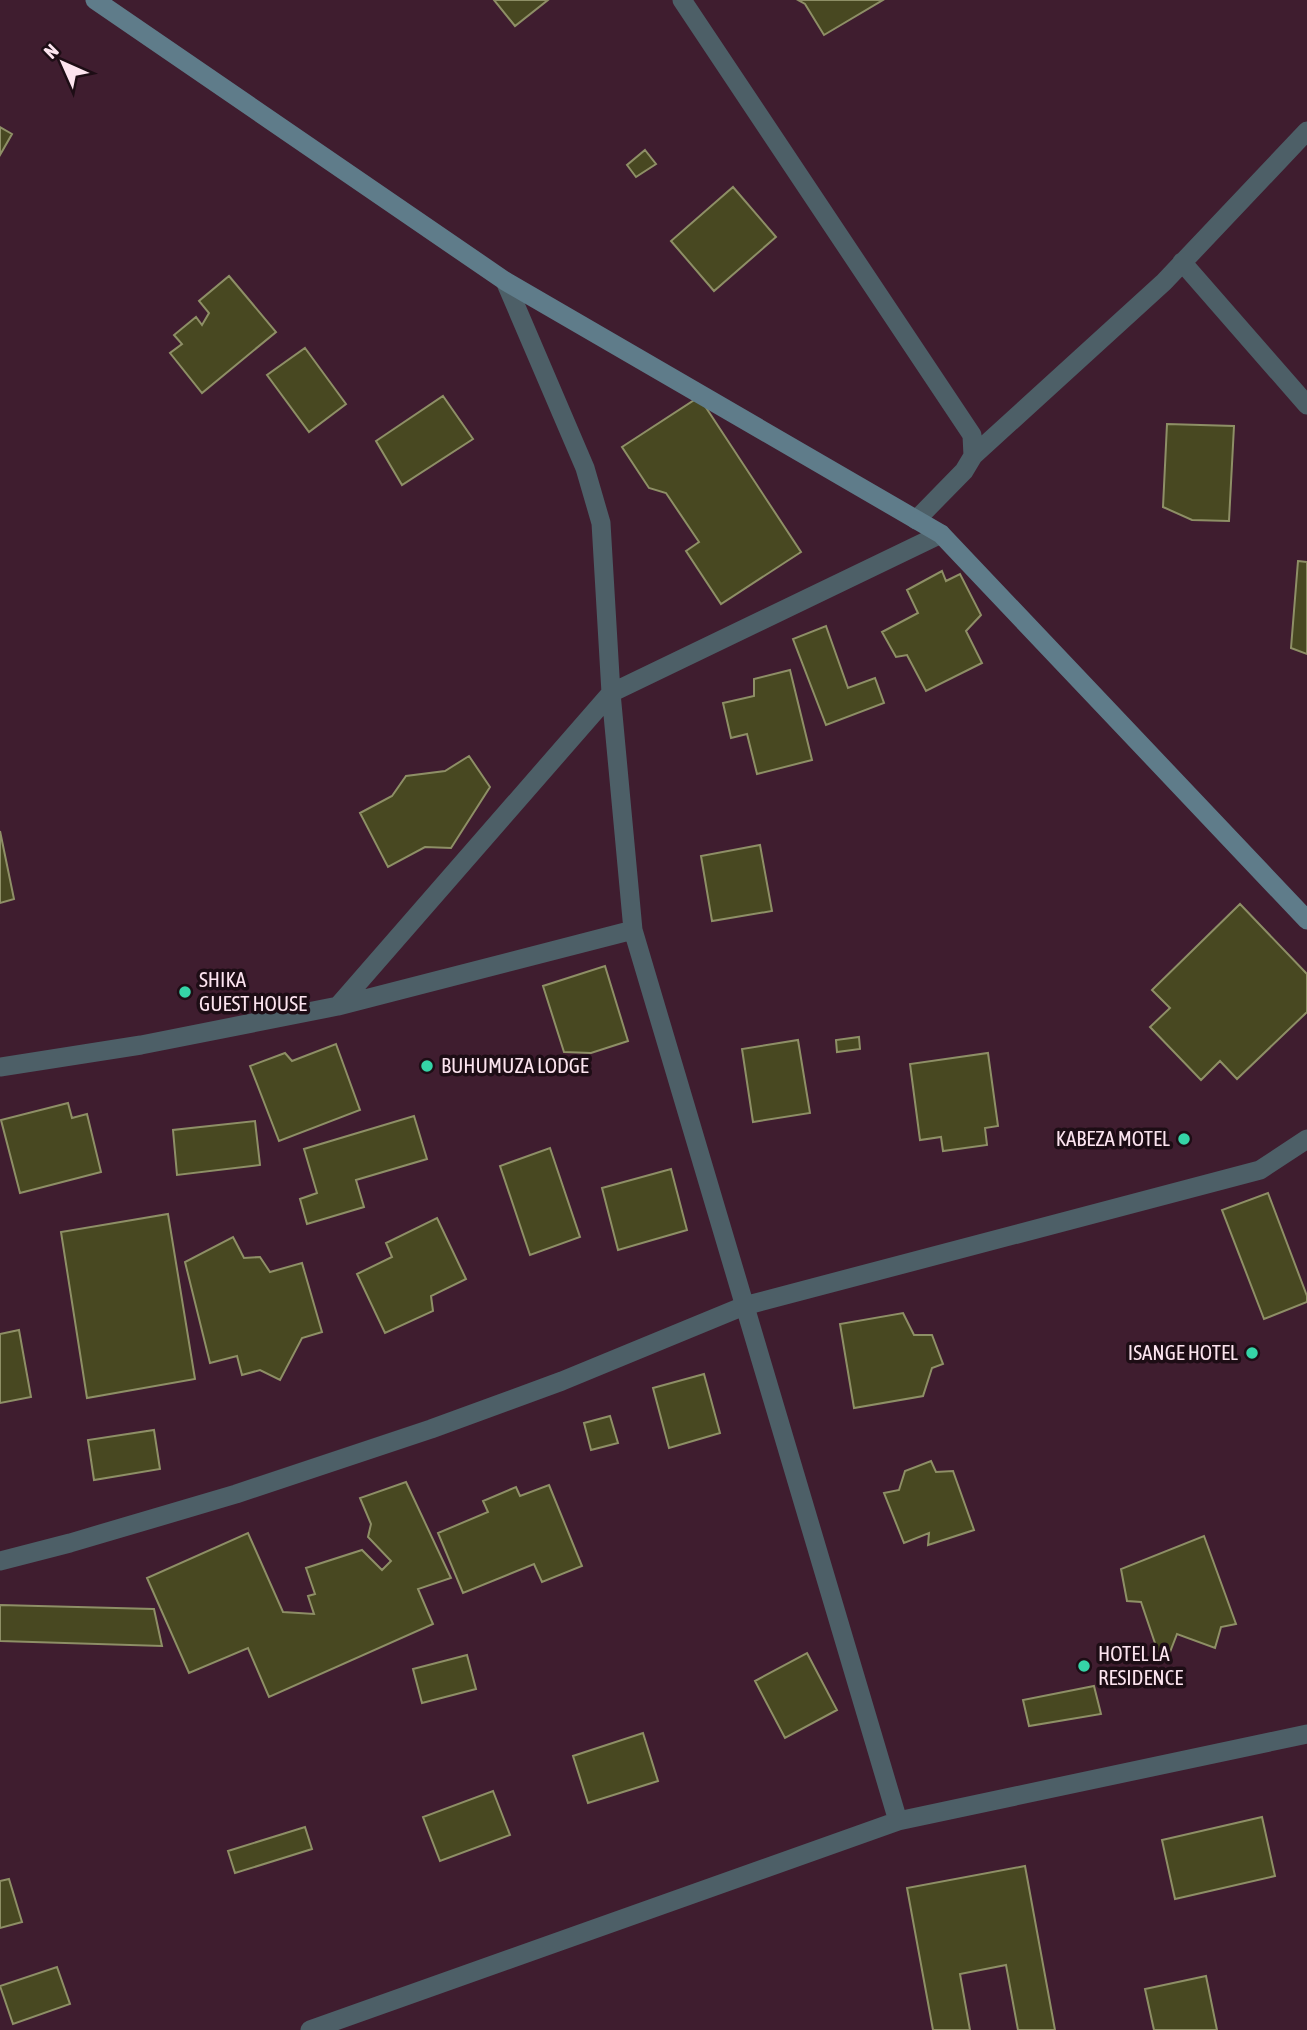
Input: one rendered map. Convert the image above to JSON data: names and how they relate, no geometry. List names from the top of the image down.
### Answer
{
  "places": [
    "SHIKA GUEST HOUSE",
    "BUHUMUZA LODGE",
    "KABEZA MOTEL",
    "ISANGE HOTEL",
    "HOTEL LA RESIDENCE"
  ],
  "north": "top left"
}
